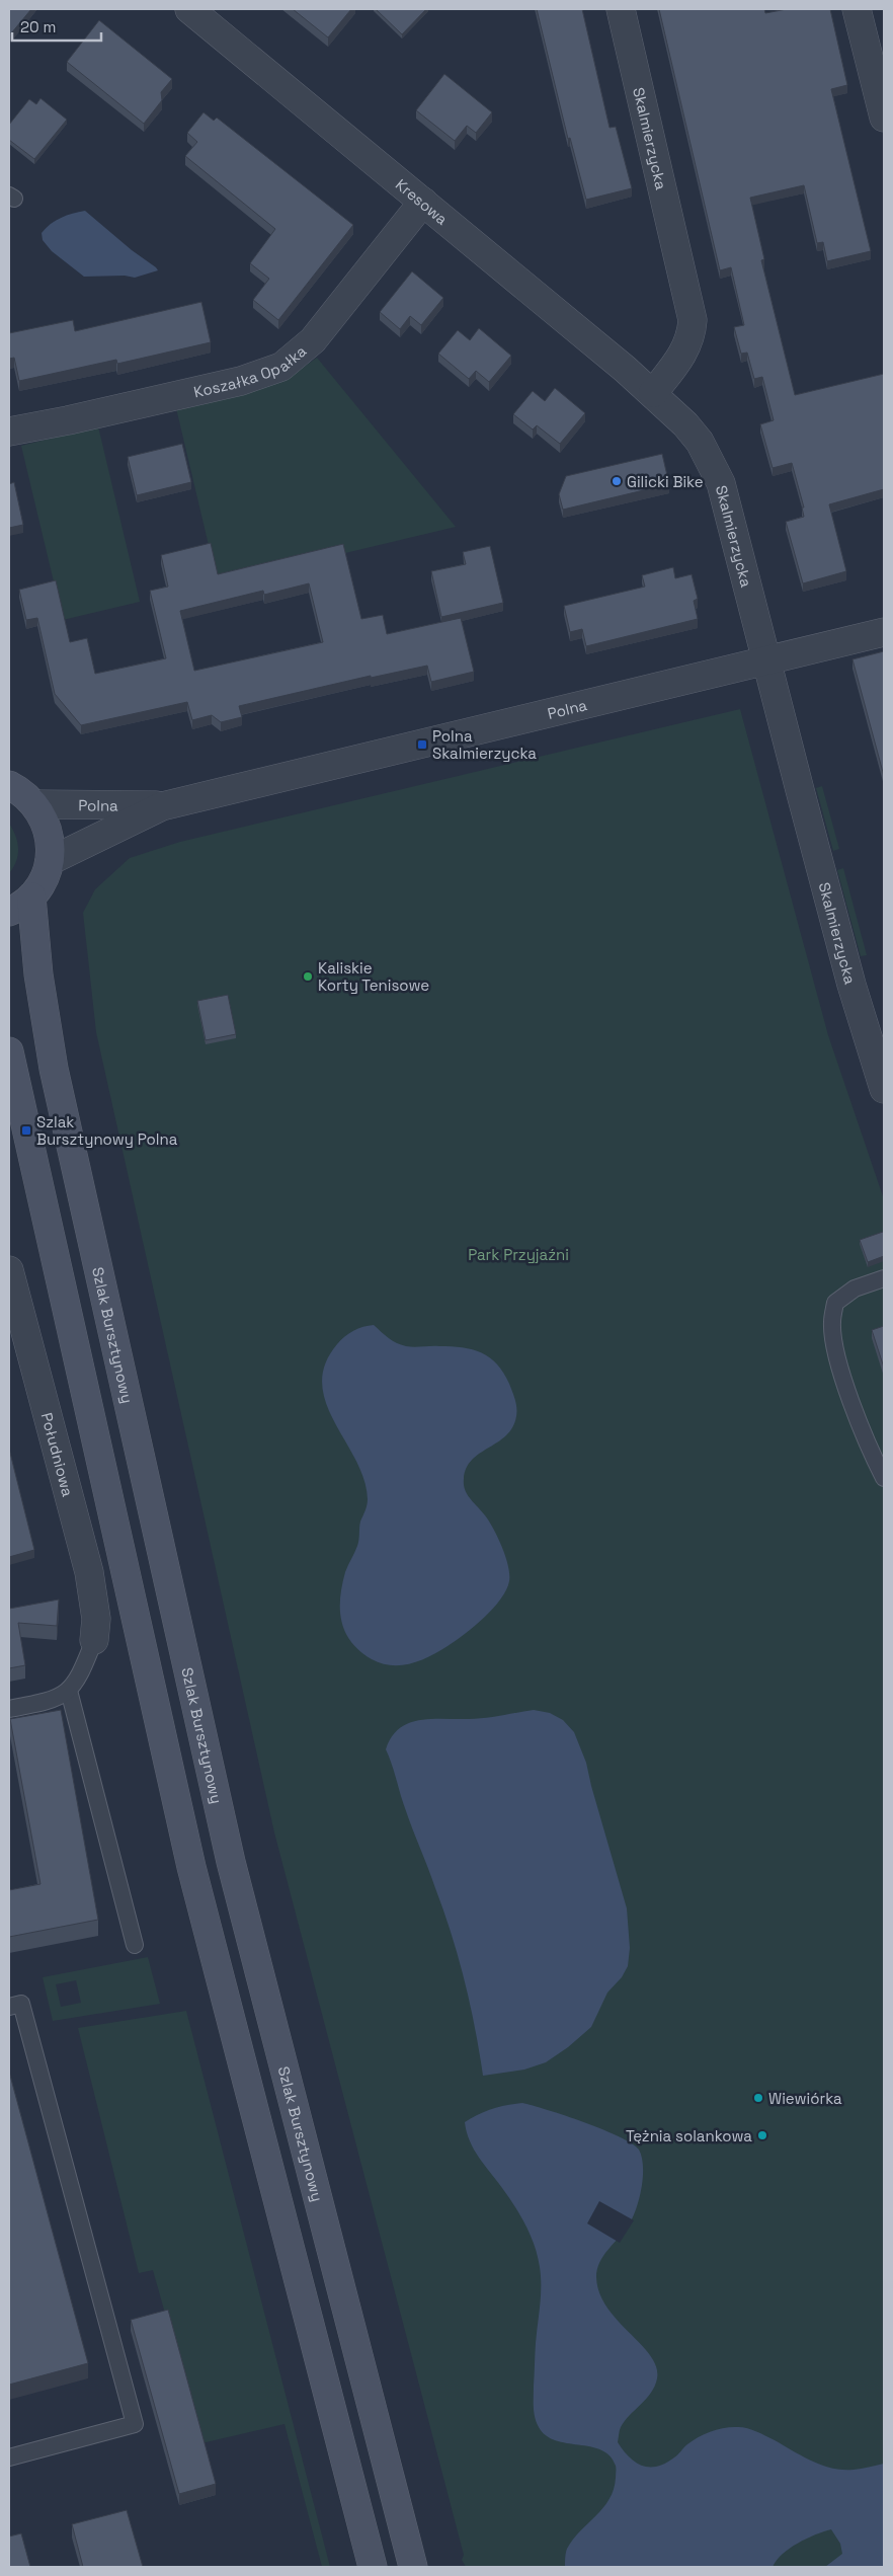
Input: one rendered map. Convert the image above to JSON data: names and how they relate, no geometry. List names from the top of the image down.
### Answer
{
  "streets": {
    "main road": ["Szlak Bursztynowy"],
    "street": [
      "Skalmierzycka",
      "Kresowa",
      "Koszałka Opałka",
      "Polna",
      "Południowa"
    ]
  },
  "crossings": [
    ["Skalmierzycka", "Kresowa"],
    ["Skalmierzycka", "Polna"],
    ["Kresowa", "Koszałka Opałka"]
  ],
  "parks": ["Park Przyjaźni"],
  "places": {
    "other": [
      "Gilicki Bike",
      "Kaliskie Korty Tenisowe",
      "Wiewiórka",
      "Tężnia solankowa"
    ],
    "transit": ["Polna Skalmierzycka", "Szlak Bursztynowy Polna"]
  },
  "scale_bar": "20 m"
}
